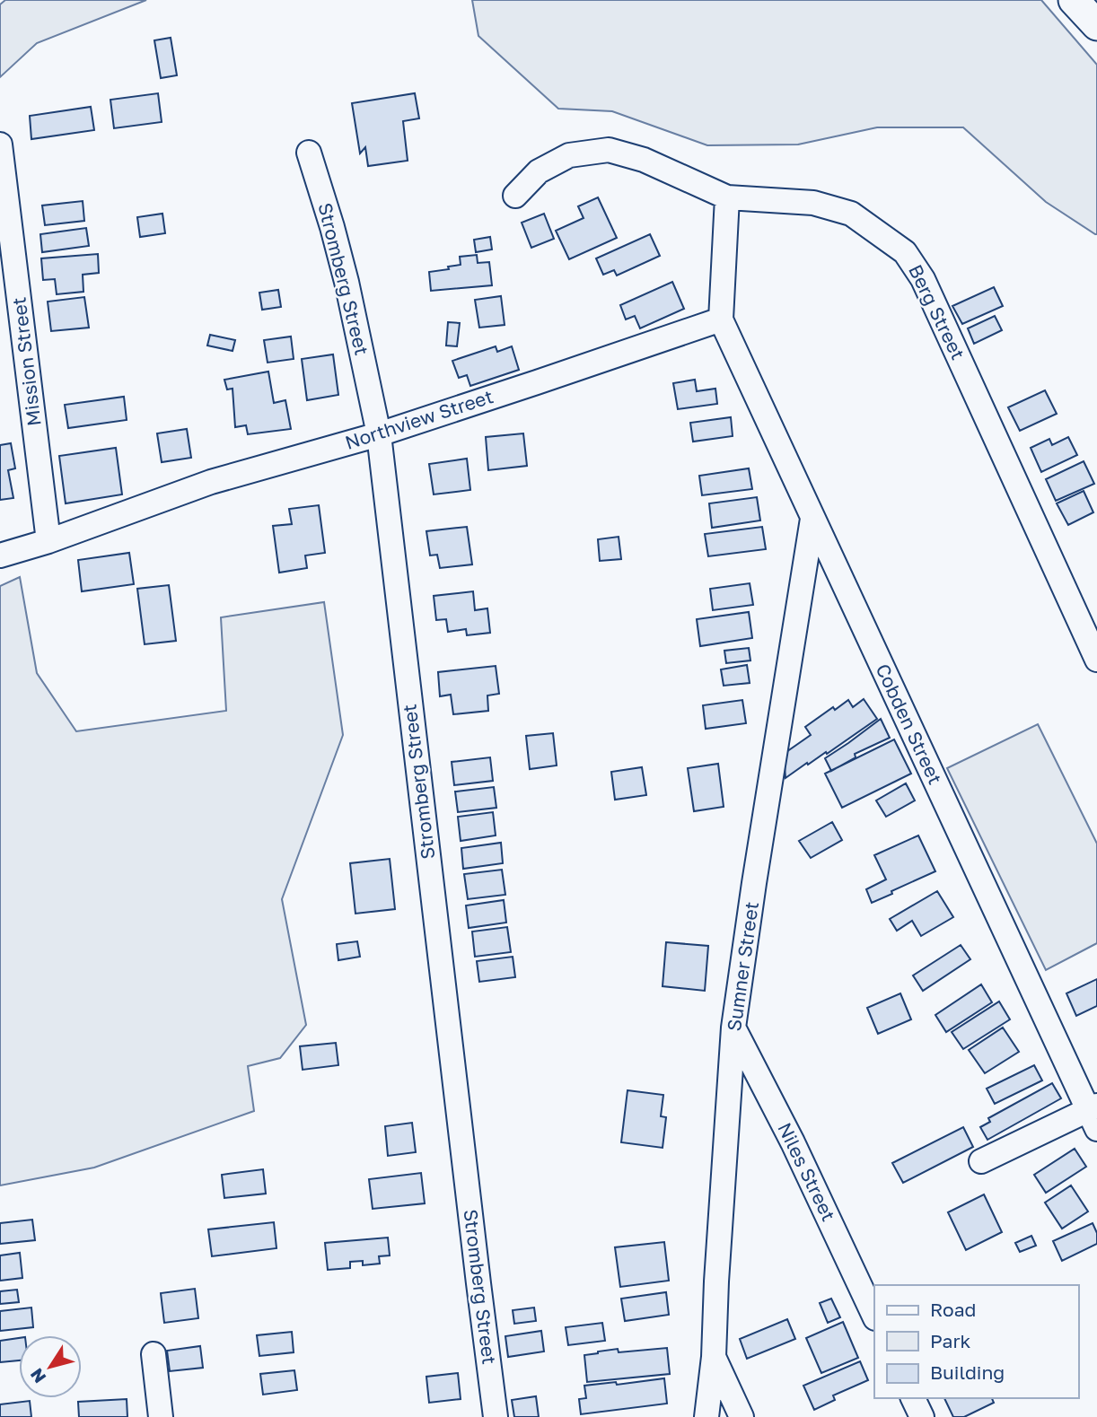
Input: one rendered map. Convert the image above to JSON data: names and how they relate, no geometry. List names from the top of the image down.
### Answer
{
  "streets": {
    "street": [
      "Stromberg Street",
      "Berg Street",
      "Mission Street",
      "Northview Street",
      "Cobden Street",
      "Sumner Street",
      "Niles Street"
    ]
  },
  "crossings": [
    ["Stromberg Street", "Northview Street"],
    ["Mission Street", "Northview Street"],
    ["Northview Street", "Cobden Street"],
    ["Cobden Street", "Sumner Street"],
    ["Sumner Street", "Niles Street"]
  ],
  "legend": ["Road", "Park", "Building"],
  "north": "bottom left"
}
